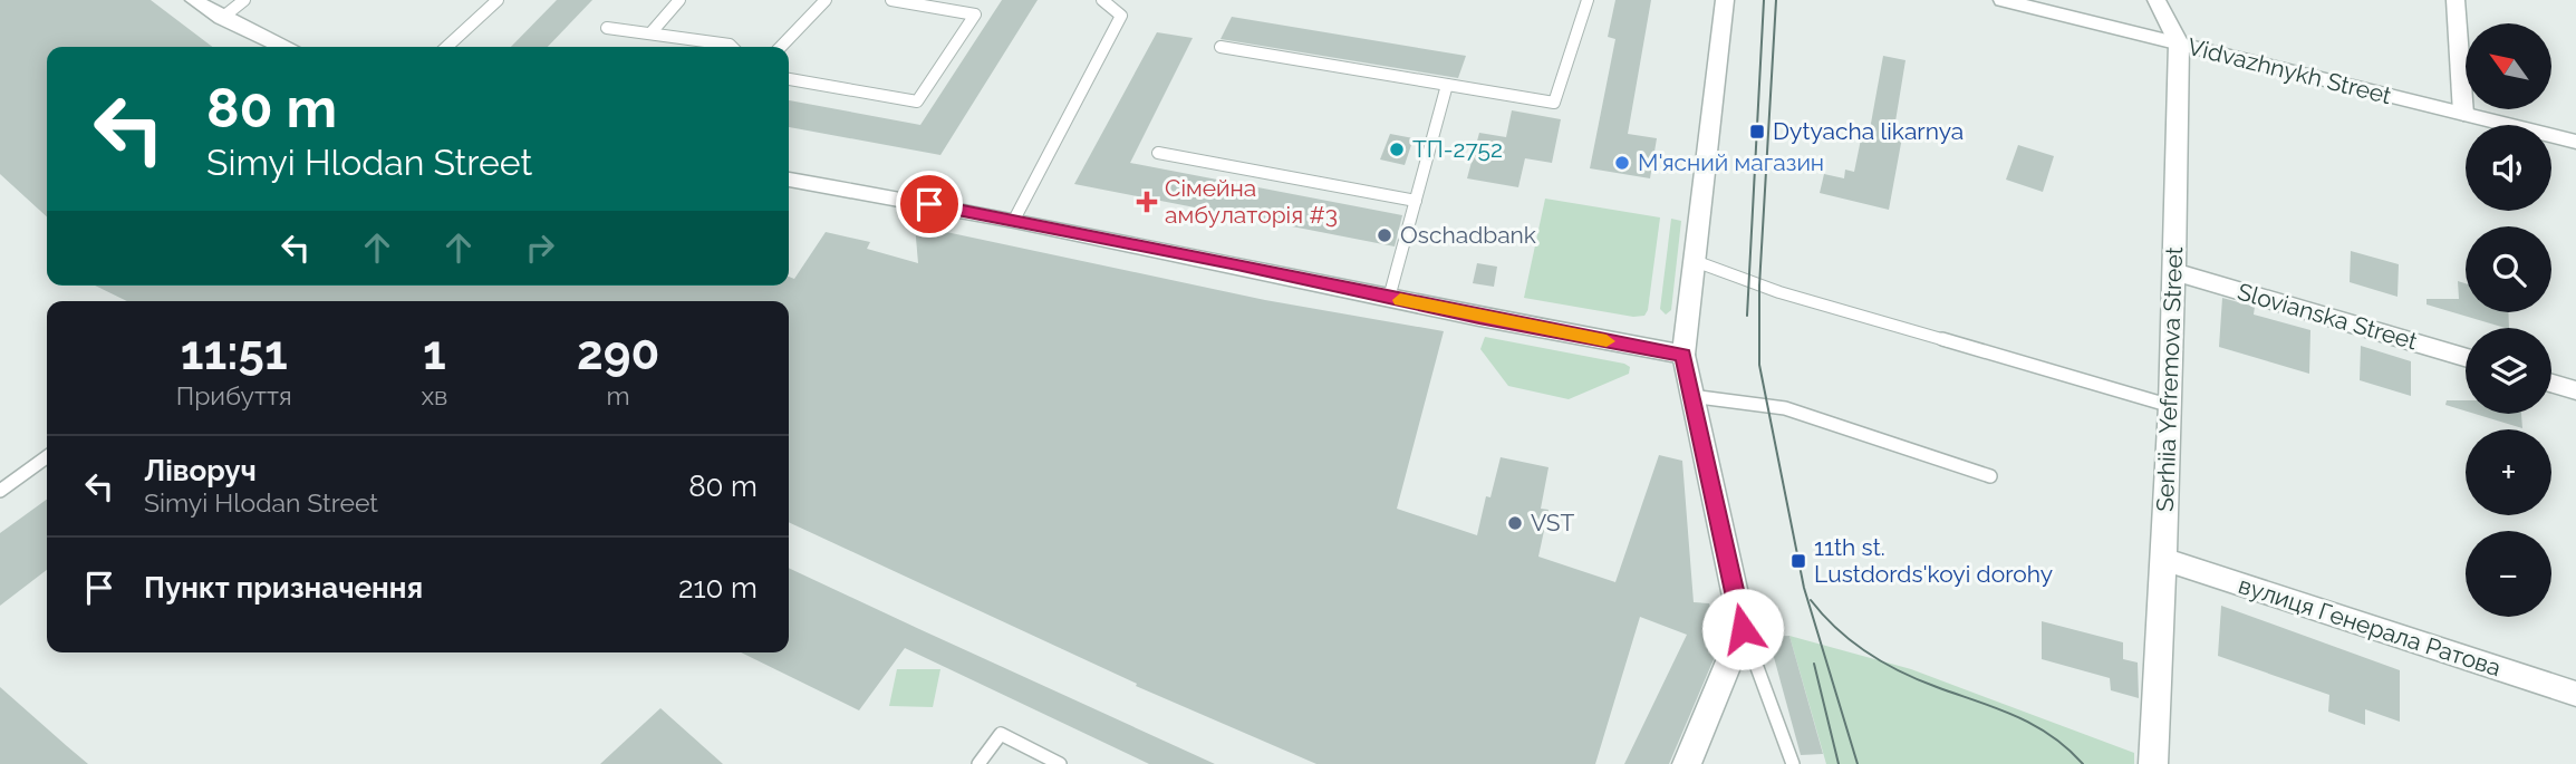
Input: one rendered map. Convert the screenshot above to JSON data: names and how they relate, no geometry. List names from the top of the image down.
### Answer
{
  "streets": {
    "street": [
      "Vidvazhnykh Street",
      "Slovianska Street",
      "Serhiia Yefremova Street",
      "вулиця Генерала Ратова"
    ]
  },
  "crossings": [
    ["Vidvazhnykh Street", "Serhiia Yefremova Street"],
    ["Slovianska Street", "Serhiia Yefremova Street"],
    ["Serhiia Yefremova Street", "вулиця Генерала Ратова"]
  ],
  "places": {
    "transit": ["Dytyacha likarnya", "11th st. Lustdords'koyi dorohy"],
    "other": [
      "ТП-2752",
      "М'ясний магазин",
      "Oschadbank",
      "VST"
    ],
    "health": ["Сімейна амбулаторія #3"]
  },
  "north": "top left",
  "page": {
    "map_buttons": ["+", "−"],
    "turn": ["80 m", "Simyi Hlodan Street"],
    "eta": [
      "11:51",
      "Прибуття",
      "1",
      "хв",
      "290",
      "m"
    ],
    "list": [
      {
        "name": "Ліворуч",
        "note": "Simyi Hlodan Street",
        "value": "80 m"
      },
      {
        "name": "Пункт призначення",
        "value": "210 m"
      }
    ]
  }
}
